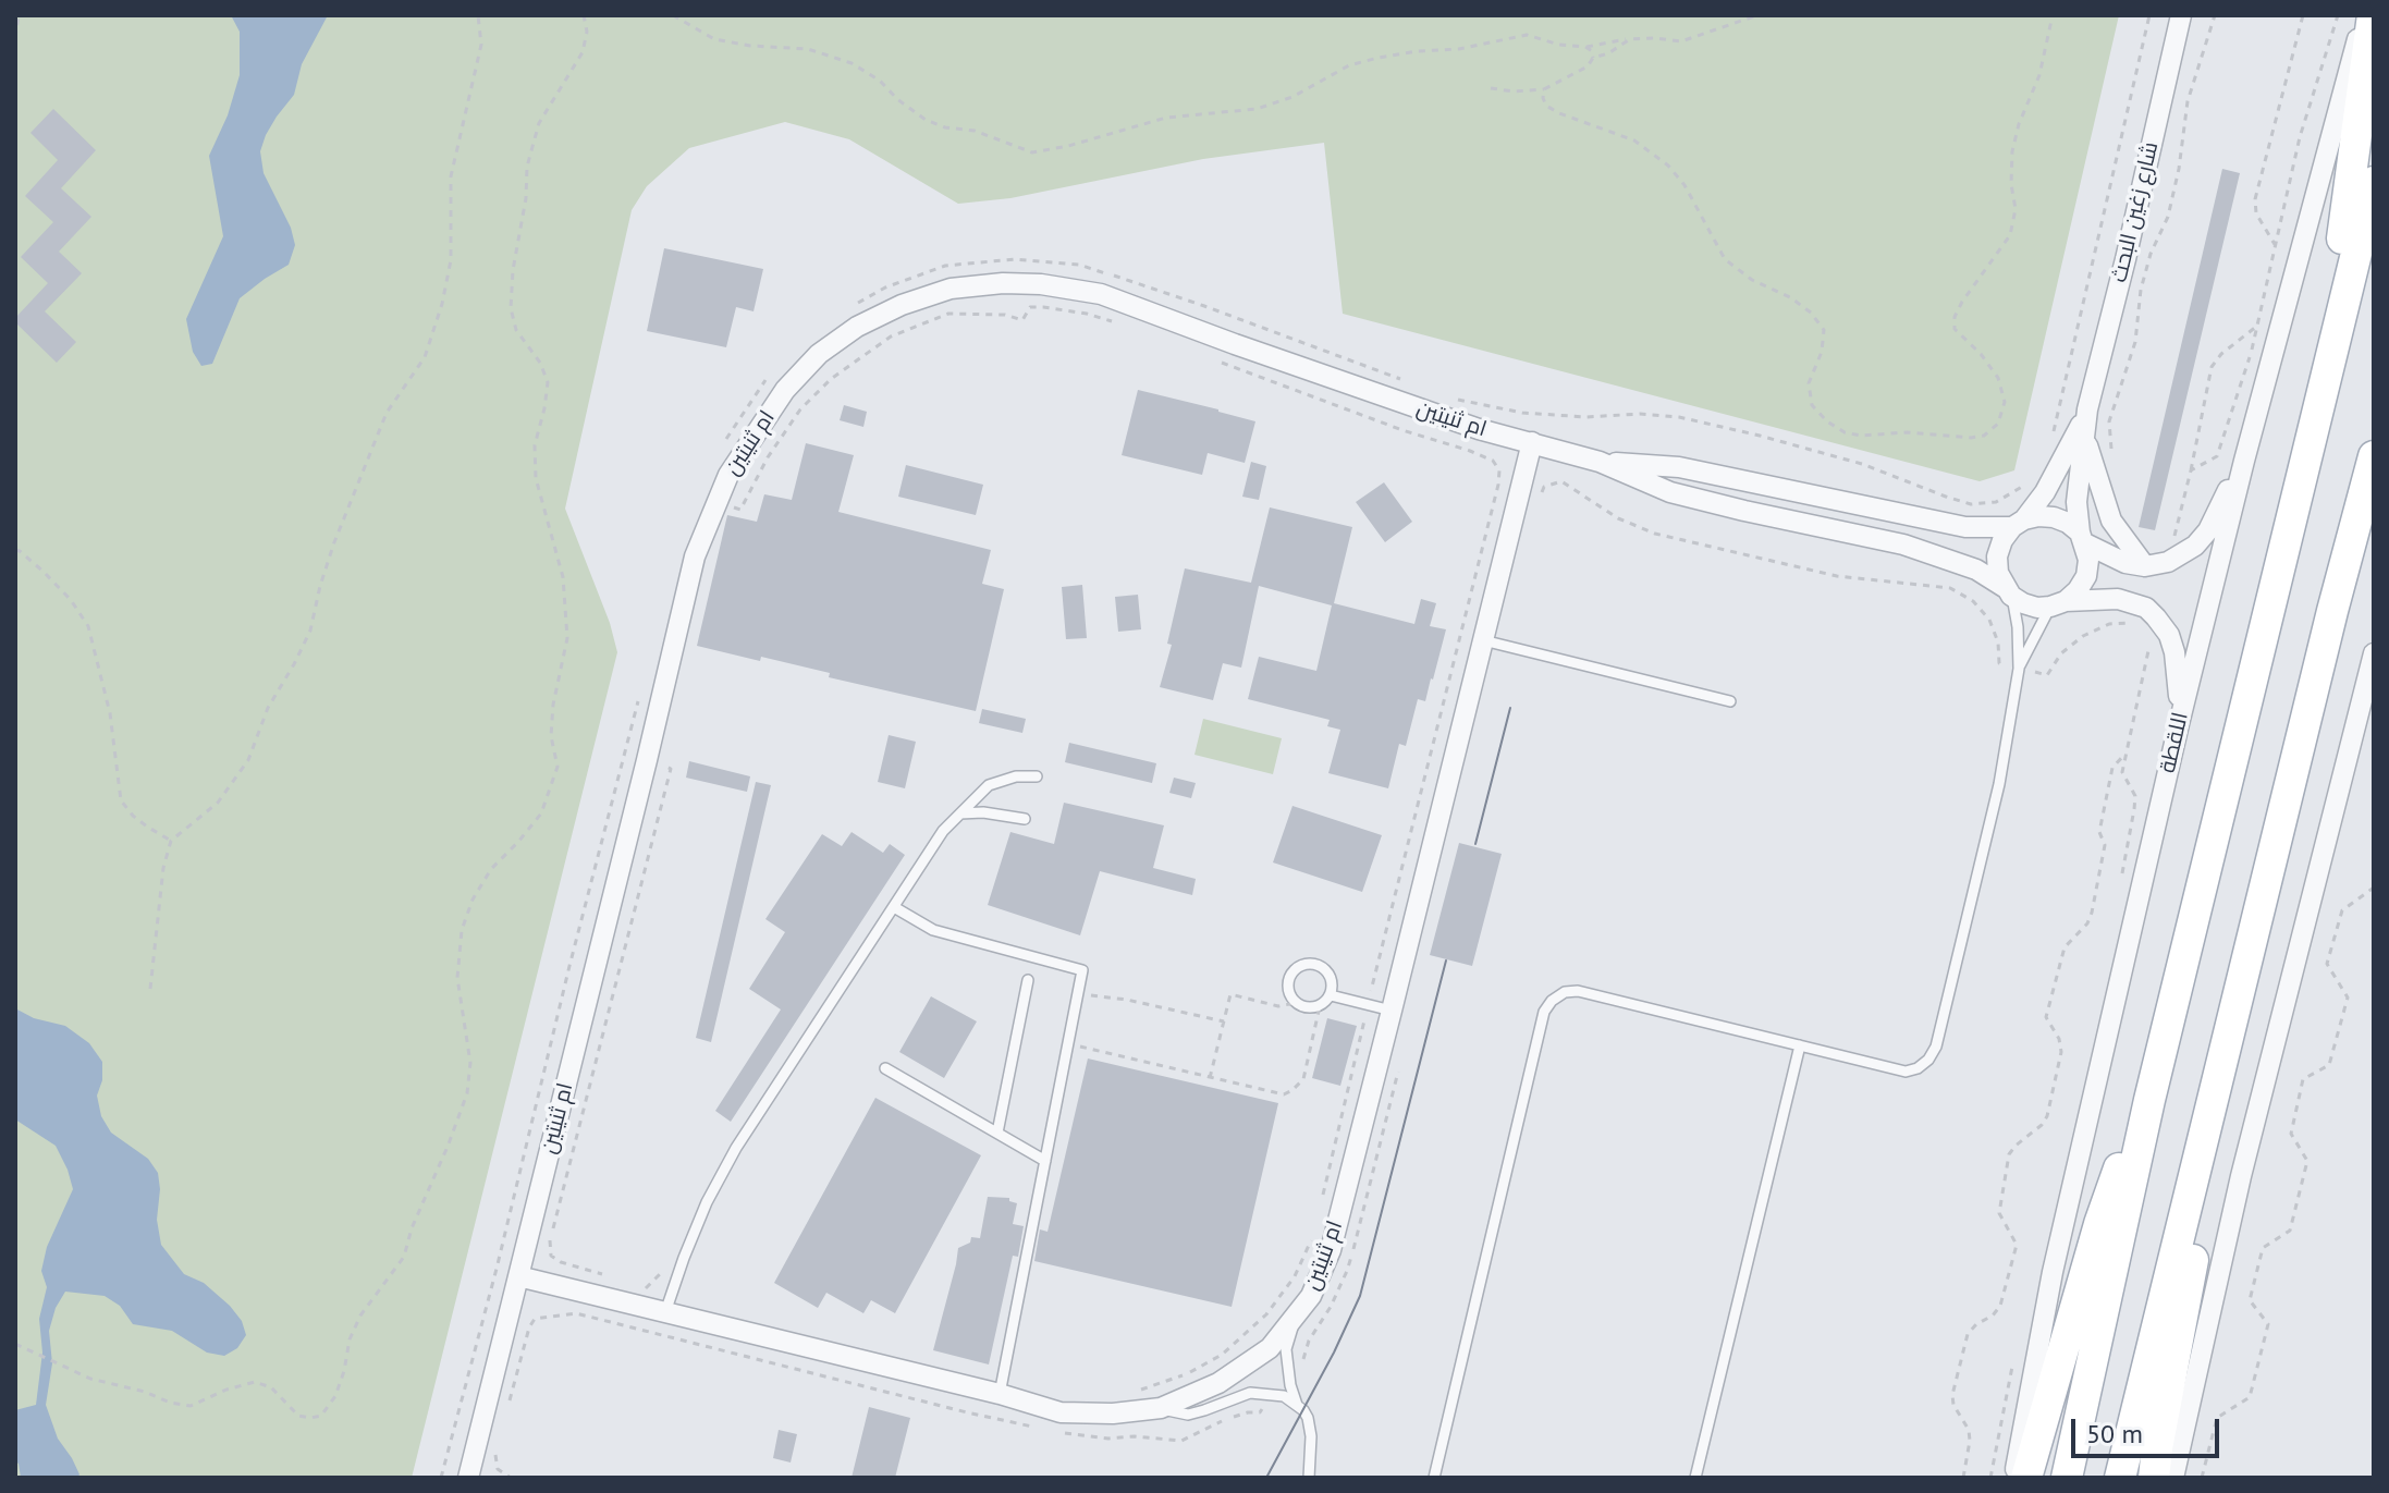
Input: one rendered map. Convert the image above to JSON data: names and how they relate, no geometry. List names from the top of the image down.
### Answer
{
  "streets": {
    "street": ["شارع زغين البحث", "ام ثنيتين", "اللقطة"]
  },
  "crossings": [
    ["شارع زغين البحث", "ام ثنيتين"]
  ],
  "scale_bar": "50 m"
}
